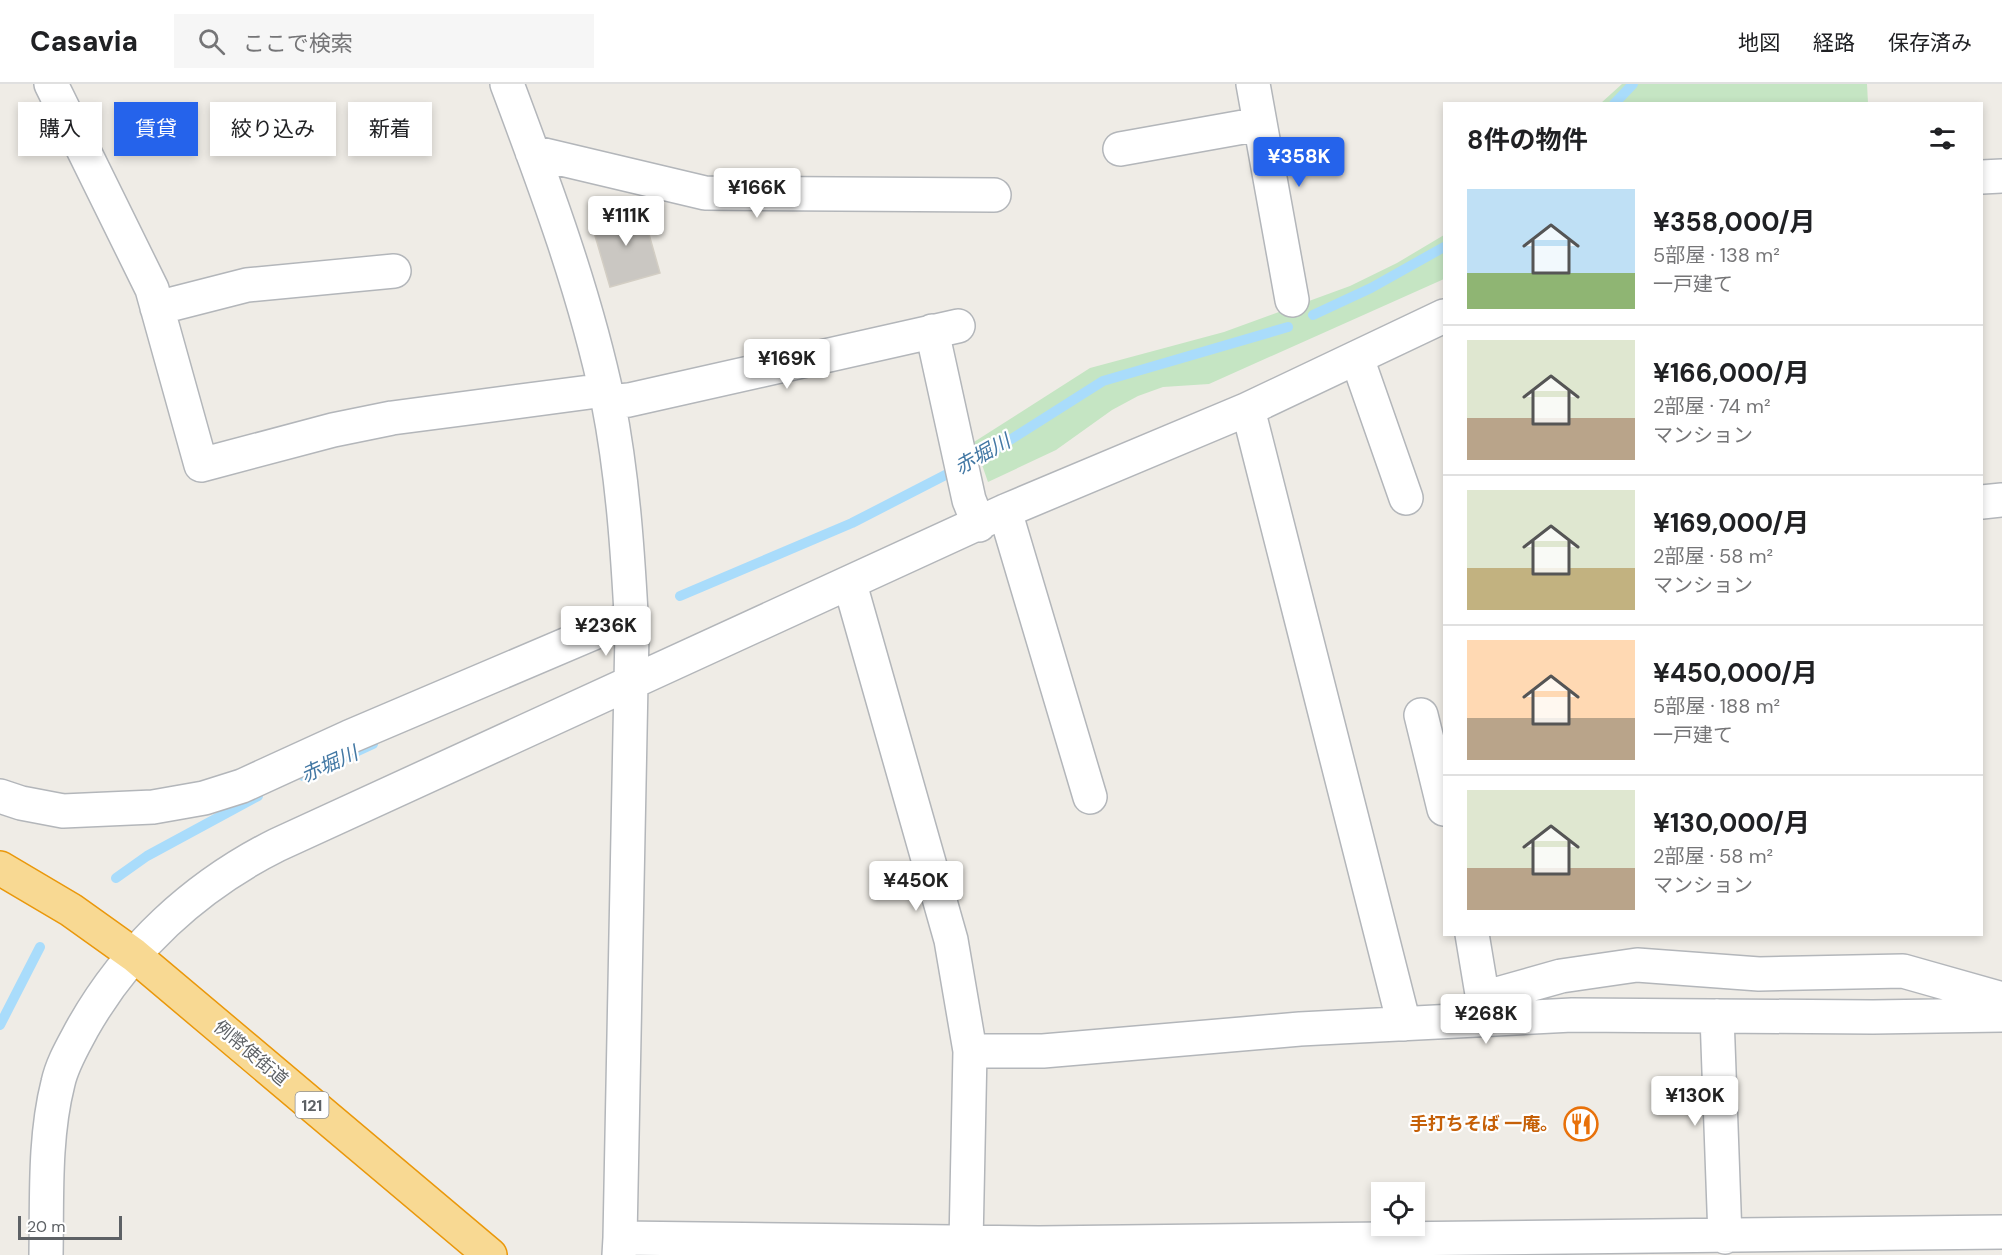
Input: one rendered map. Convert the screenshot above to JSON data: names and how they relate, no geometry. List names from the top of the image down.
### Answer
{
  "streets": {
    "highway": ["例幣使街道", "121"]
  },
  "water": ["赤堀川"],
  "places": {
    "restaurant": ["手打ちそば 一庵。"]
  },
  "scale_bar": "20 m",
  "page": {
    "header": "Casavia",
    "search": "ここで検索",
    "nav": ["地図", "経路", "保存済み"],
    "chip": [
      "購入",
      "賃貸",
      "絞り込み",
      "新着"
    ],
    "heading": "8件の物件",
    "price": [
      "¥358K",
      "¥166K",
      "¥111K",
      "¥169K",
      "¥236K",
      "¥450K",
      "¥268K",
      "¥130K"
    ],
    "list": [
      {
        "name": "¥358,000/月",
        "note": "5部屋 · 138 m² · 一戸建て"
      },
      {
        "name": "¥166,000/月",
        "note": "2部屋 · 74 m² · マンション"
      },
      {
        "name": "¥169,000/月",
        "note": "2部屋 · 58 m² · マンション"
      },
      {
        "name": "¥450,000/月",
        "note": "5部屋 · 188 m² · 一戸建て"
      },
      {
        "name": "¥130,000/月",
        "note": "2部屋 · 58 m² · マンション"
      }
    ],
    "scale": "20 m"
  }
}
